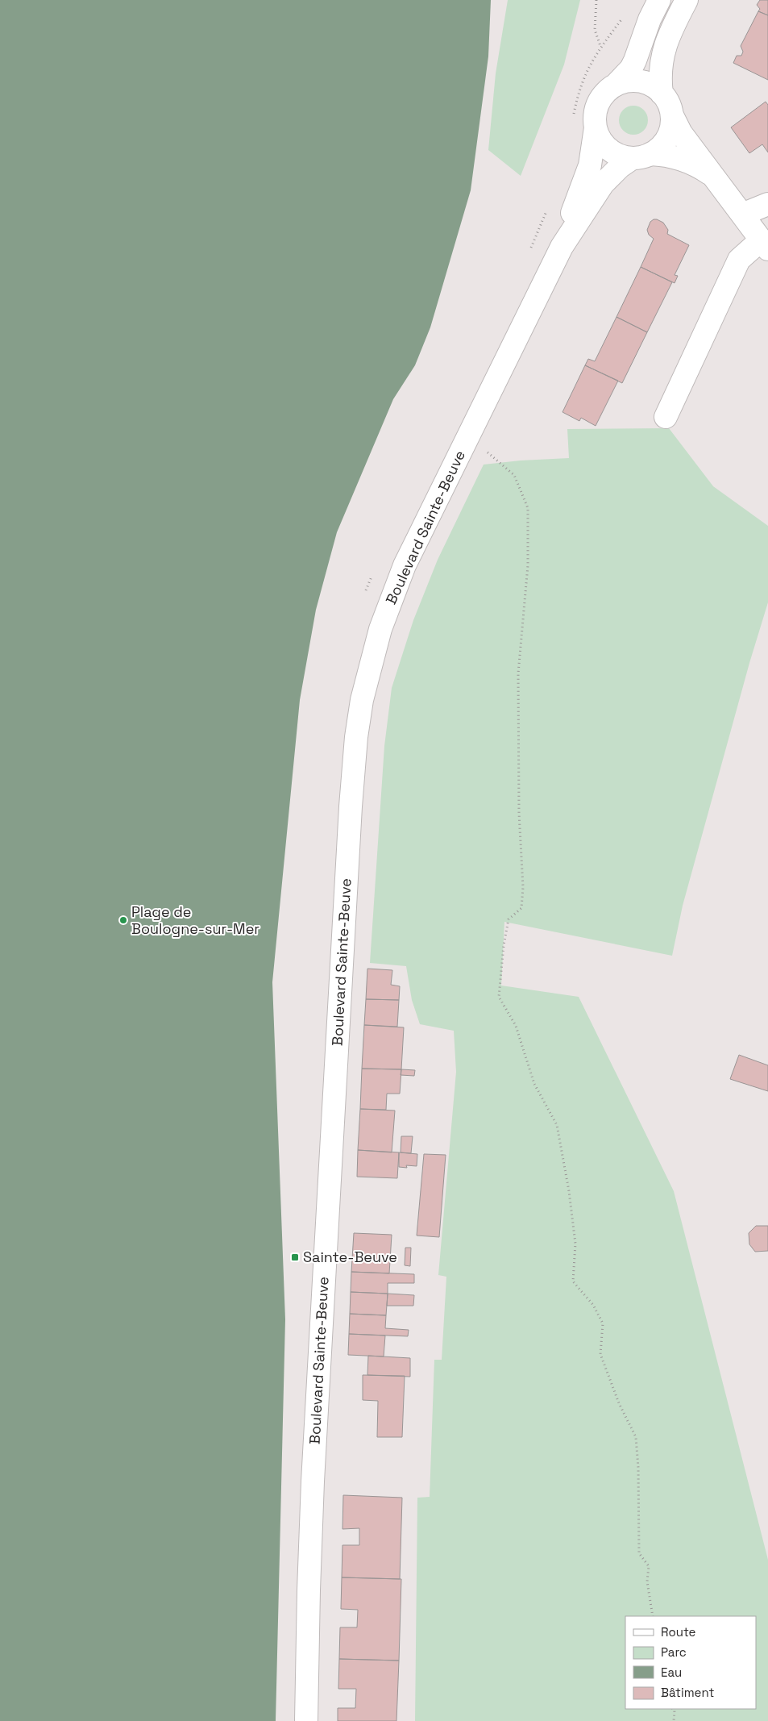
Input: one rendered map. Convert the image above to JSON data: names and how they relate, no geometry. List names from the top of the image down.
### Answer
{
  "streets": {
    "main road": ["Boulevard Sainte-Beuve"]
  },
  "places": {
    "other": ["Plage de Boulogne-sur-Mer"],
    "transit": ["Sainte-Beuve"]
  },
  "legend": [
    "Route",
    "Parc",
    "Eau",
    "Bâtiment"
  ]
}
